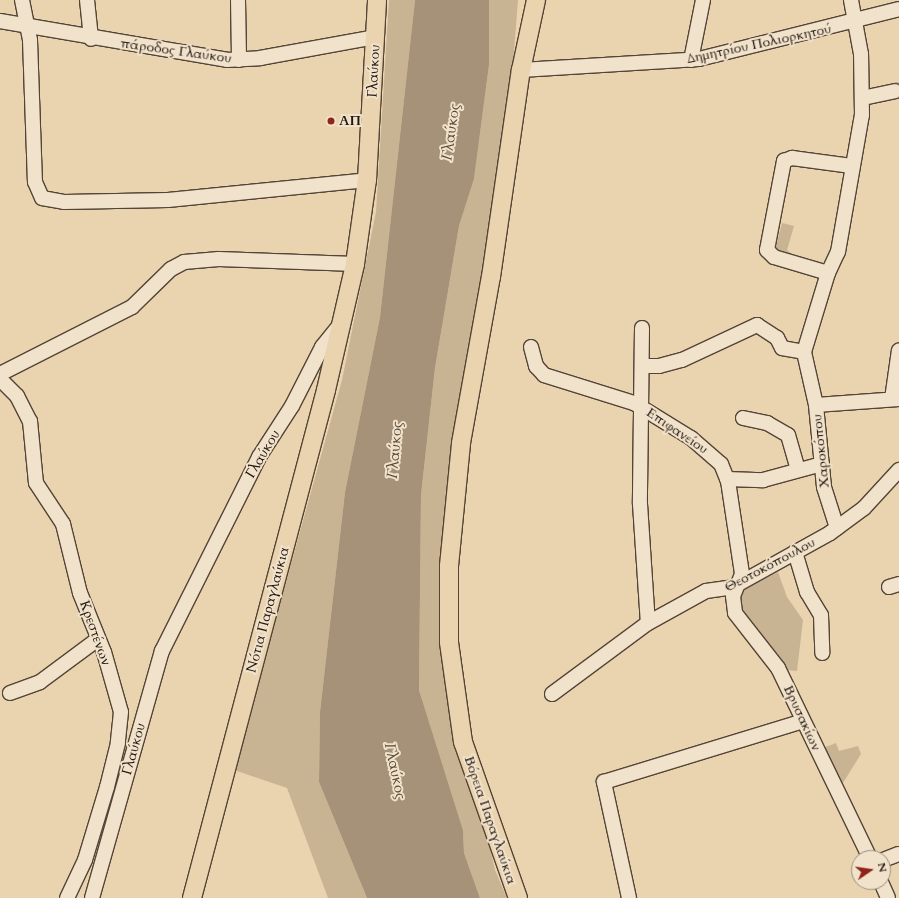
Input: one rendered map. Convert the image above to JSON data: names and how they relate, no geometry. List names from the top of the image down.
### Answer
{
  "streets": {
    "main road": ["Γλαύκου", "Νότια Παραγλαύκια", "Βόρεια Παραγλαύκια"],
    "street": [
      "Δημητρίου Πολιορκητού",
      "πάροδος Γλαύκου",
      "Επιφανείου",
      "Χαροκόπου",
      "Θεοτοκόπουλου",
      "Κρεστένων",
      "Βρυσακίων"
    ]
  },
  "crossings": [
    ["Δημητρίου Πολιορκητού", "Βόρεια Παραγλαύκια"],
    ["πάροδος Γλαύκου", "Γλαύκου"],
    ["Γλαύκου", "Νότια Παραγλαύκια"],
    ["Επιφανείου", "Θεοτοκόπουλου"],
    ["Επιφανείου", "Βρυσακίων"],
    ["Χαροκόπου", "Θεοτοκόπουλου"],
    ["Θεοτοκόπουλου", "Βρυσακίων"]
  ],
  "water": ["Γλαύκος"],
  "places": ["ΑΠ"],
  "north": "right"
}
